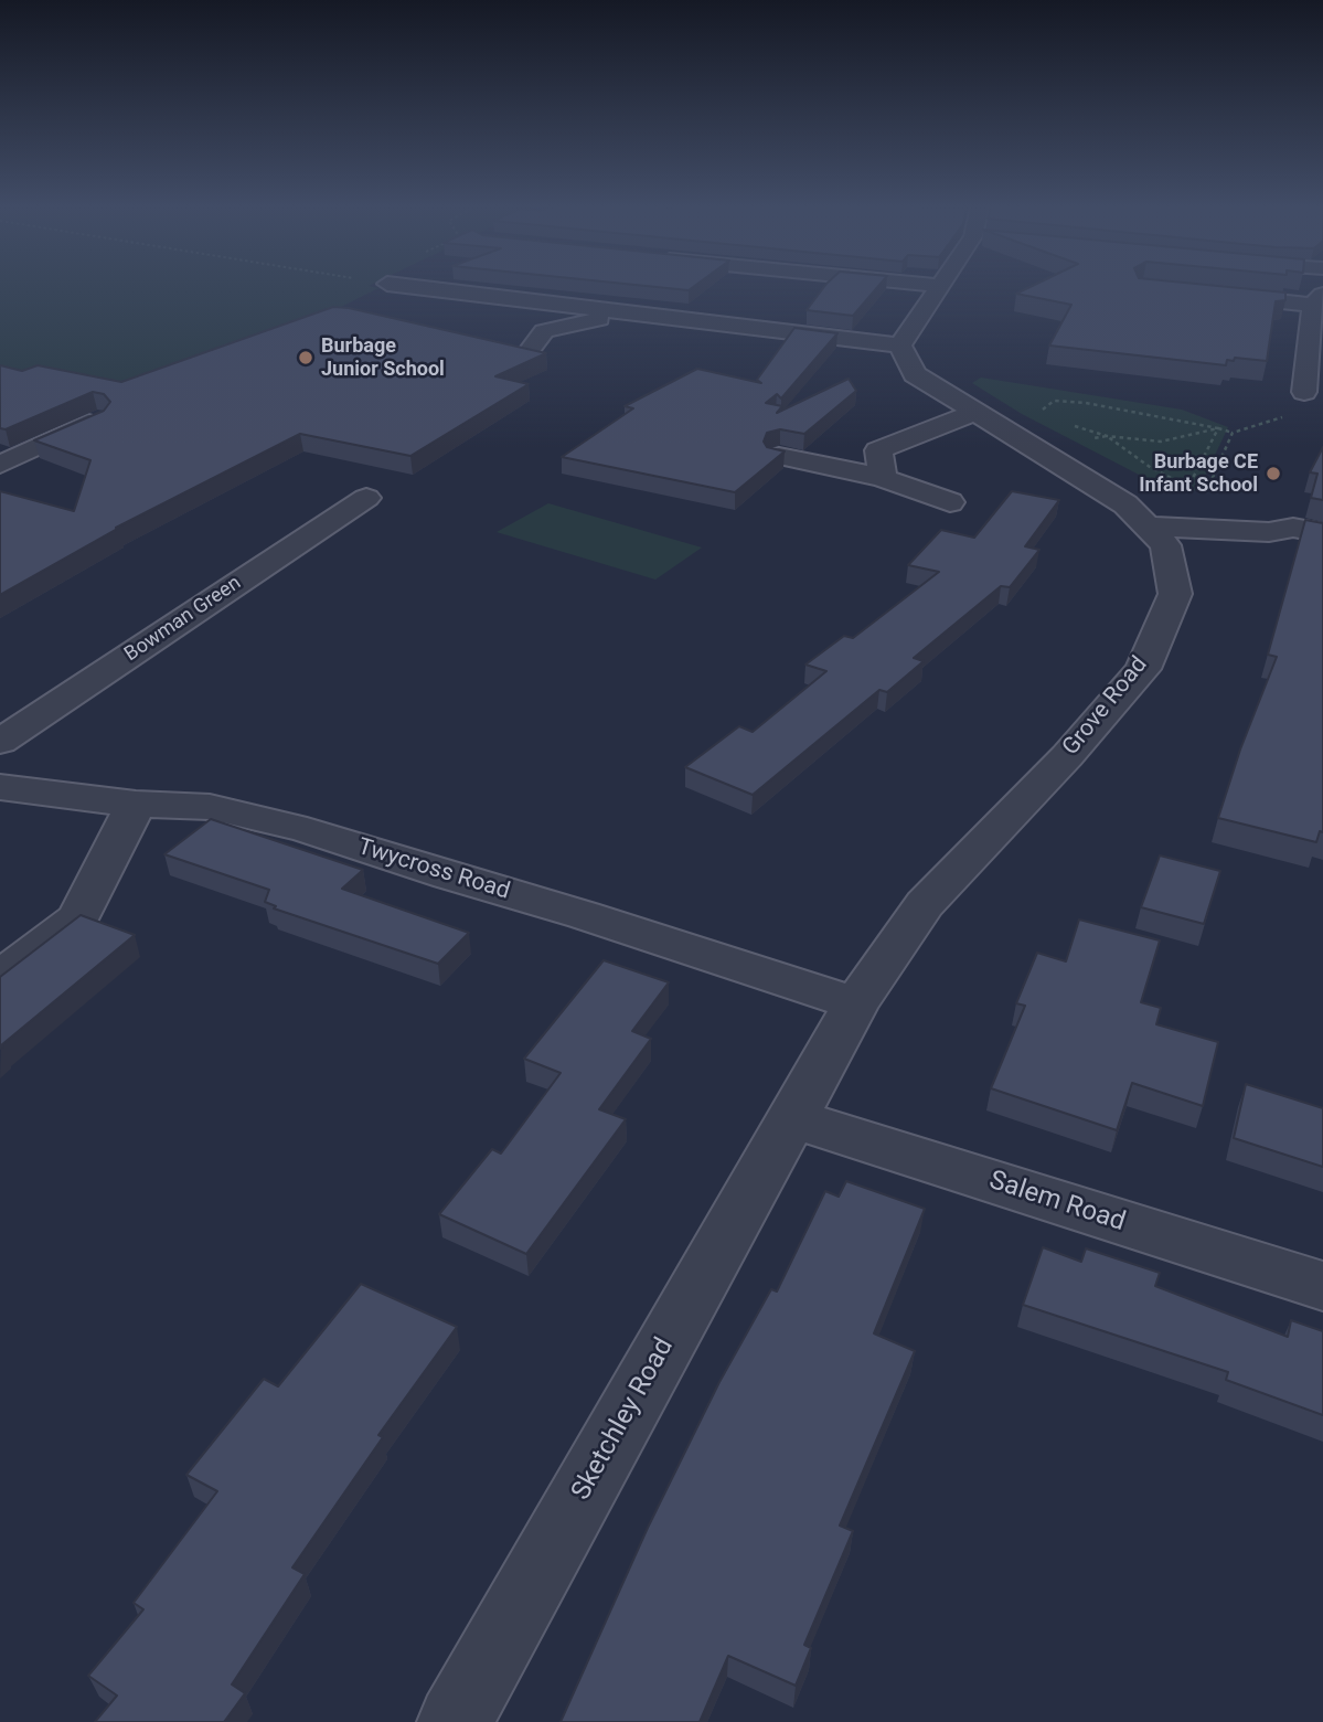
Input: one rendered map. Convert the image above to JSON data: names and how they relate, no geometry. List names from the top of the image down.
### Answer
{
  "streets": {
    "street": [
      "Bowman Green",
      "Grove Road",
      "Twycross Road",
      "Salem Road",
      "Sketchley Road"
    ]
  },
  "crossings": [
    ["Grove Road", "Twycross Road"],
    ["Grove Road", "Salem Road"],
    ["Grove Road", "Sketchley Road"],
    ["Salem Road", "Sketchley Road"]
  ],
  "places": ["Burbage Junior School", "Burbage CE Infant School"]
}
